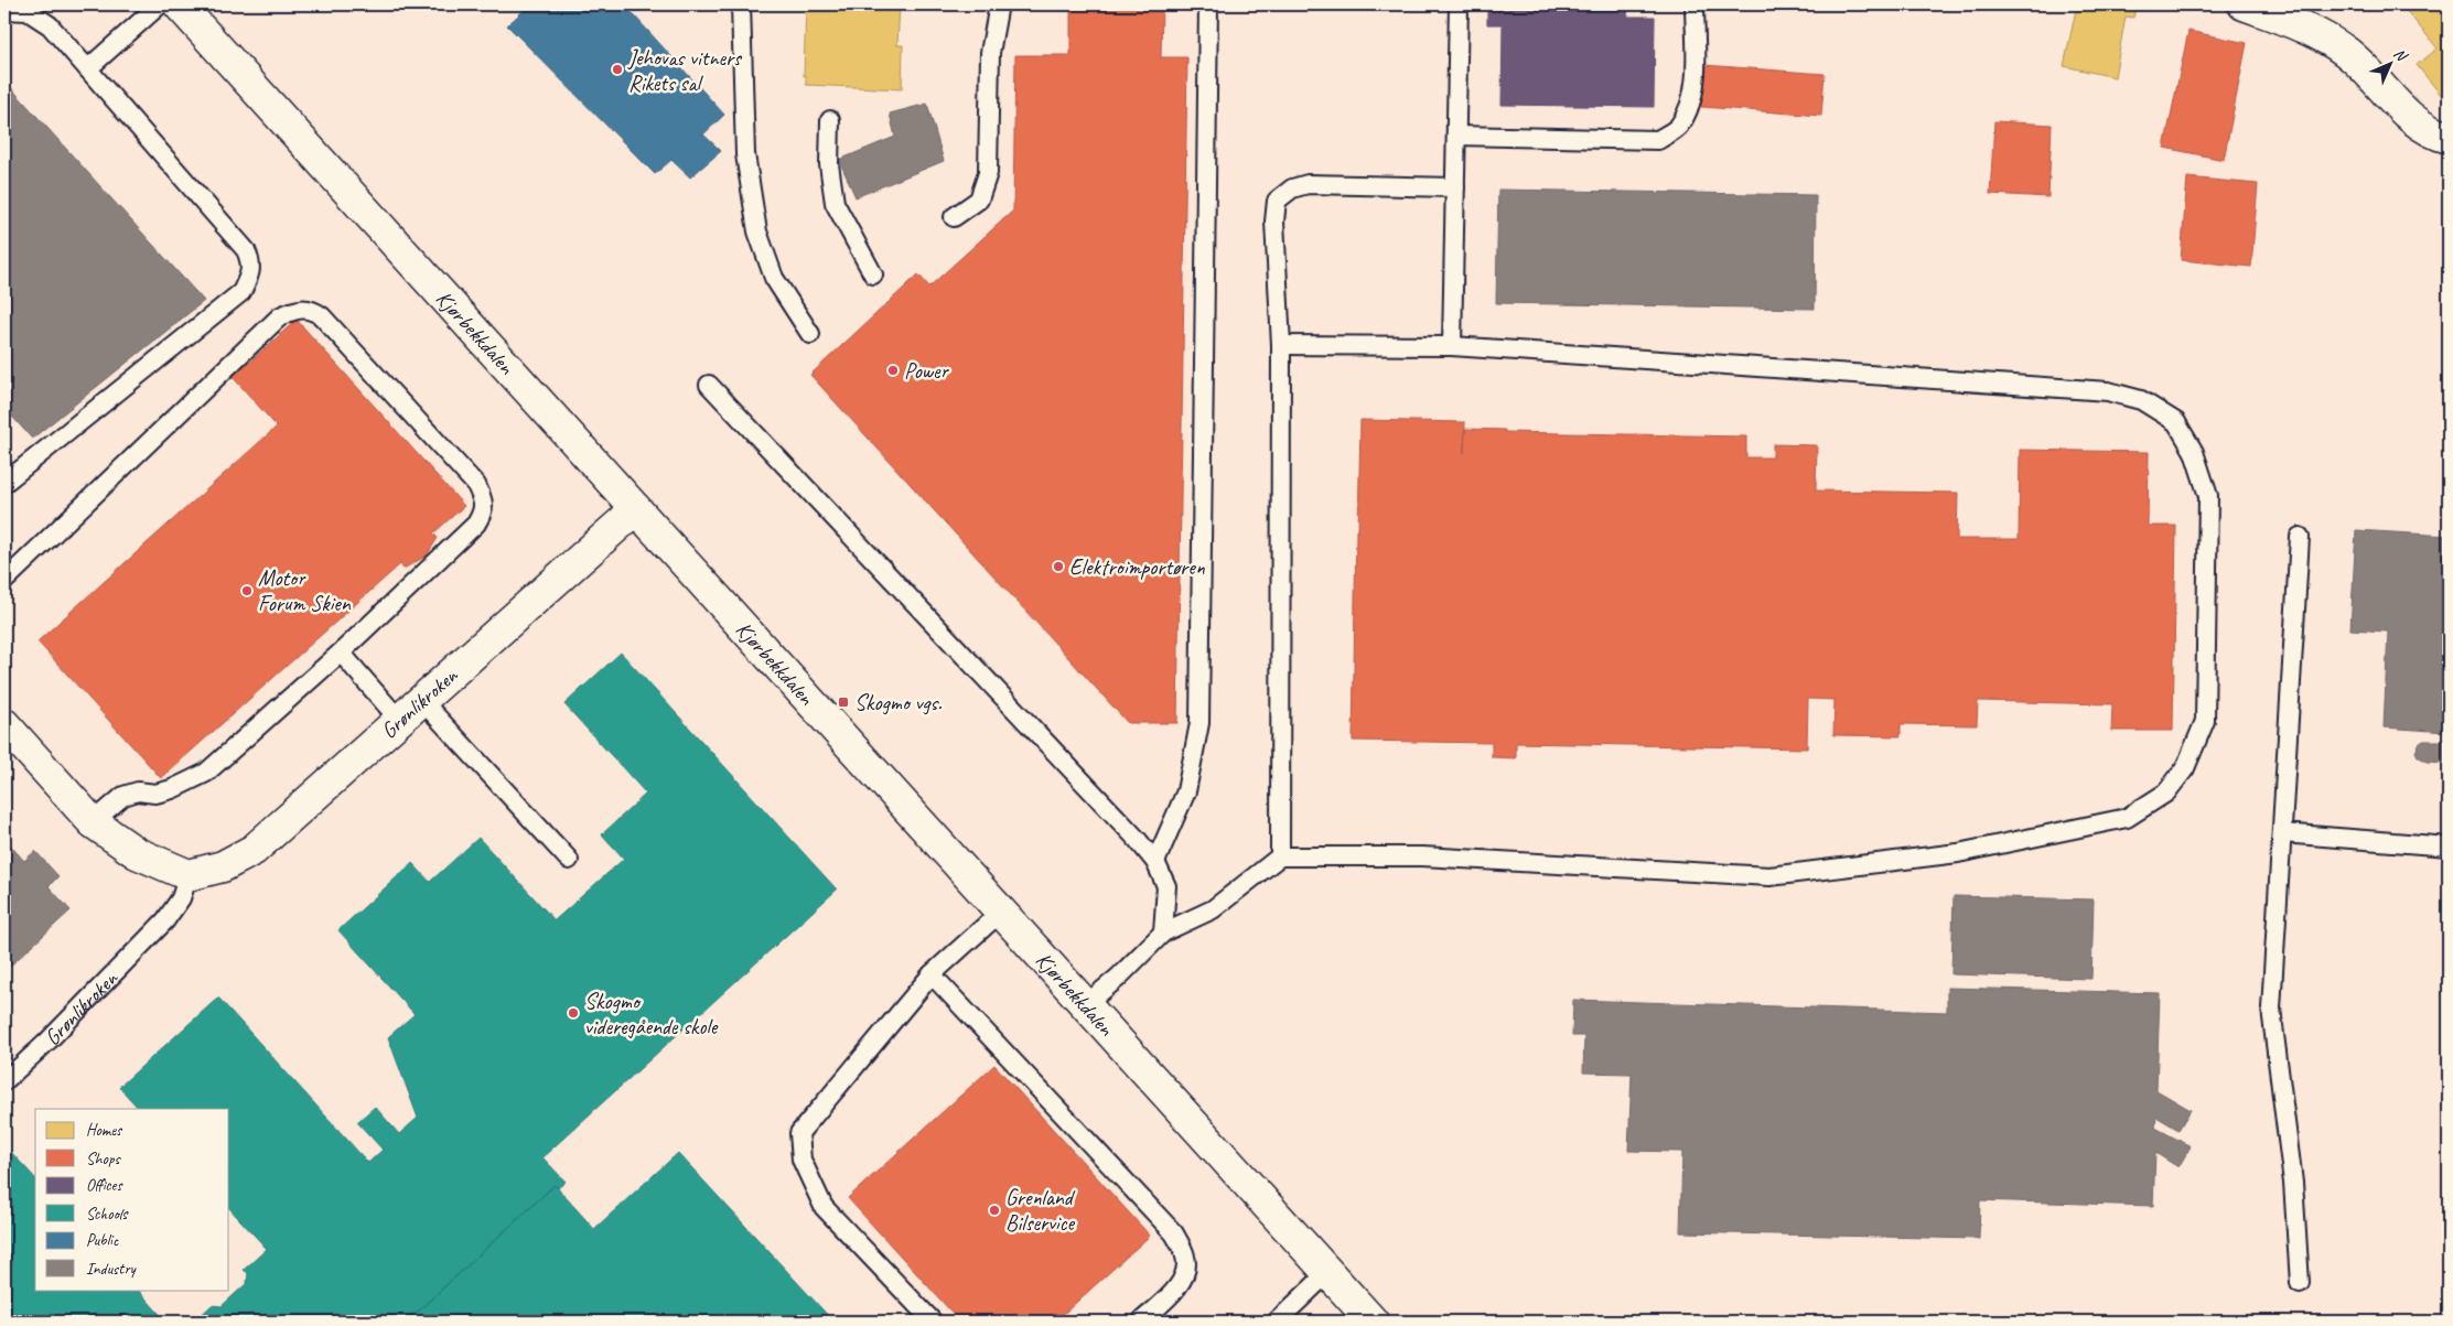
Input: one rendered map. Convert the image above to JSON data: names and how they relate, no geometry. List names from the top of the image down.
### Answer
{
  "streets": {
    "street": ["Kjørbekkdalen", "Grønlikroken"]
  },
  "crossings": [
    ["Kjørbekkdalen", "Grønlikroken"]
  ],
  "places": {
    "other": [
      "Jehovas vitners Rikets sal",
      "Power",
      "Elektroimportøren",
      "Motor Forum Skien",
      "Skogmo videregående skole",
      "Grenland Bilservice"
    ],
    "transit": ["Skogmo vgs."]
  },
  "legend": [
    "Homes",
    "Shops",
    "Offices",
    "Schools",
    "Public",
    "Industry"
  ],
  "north": "top right"
}
